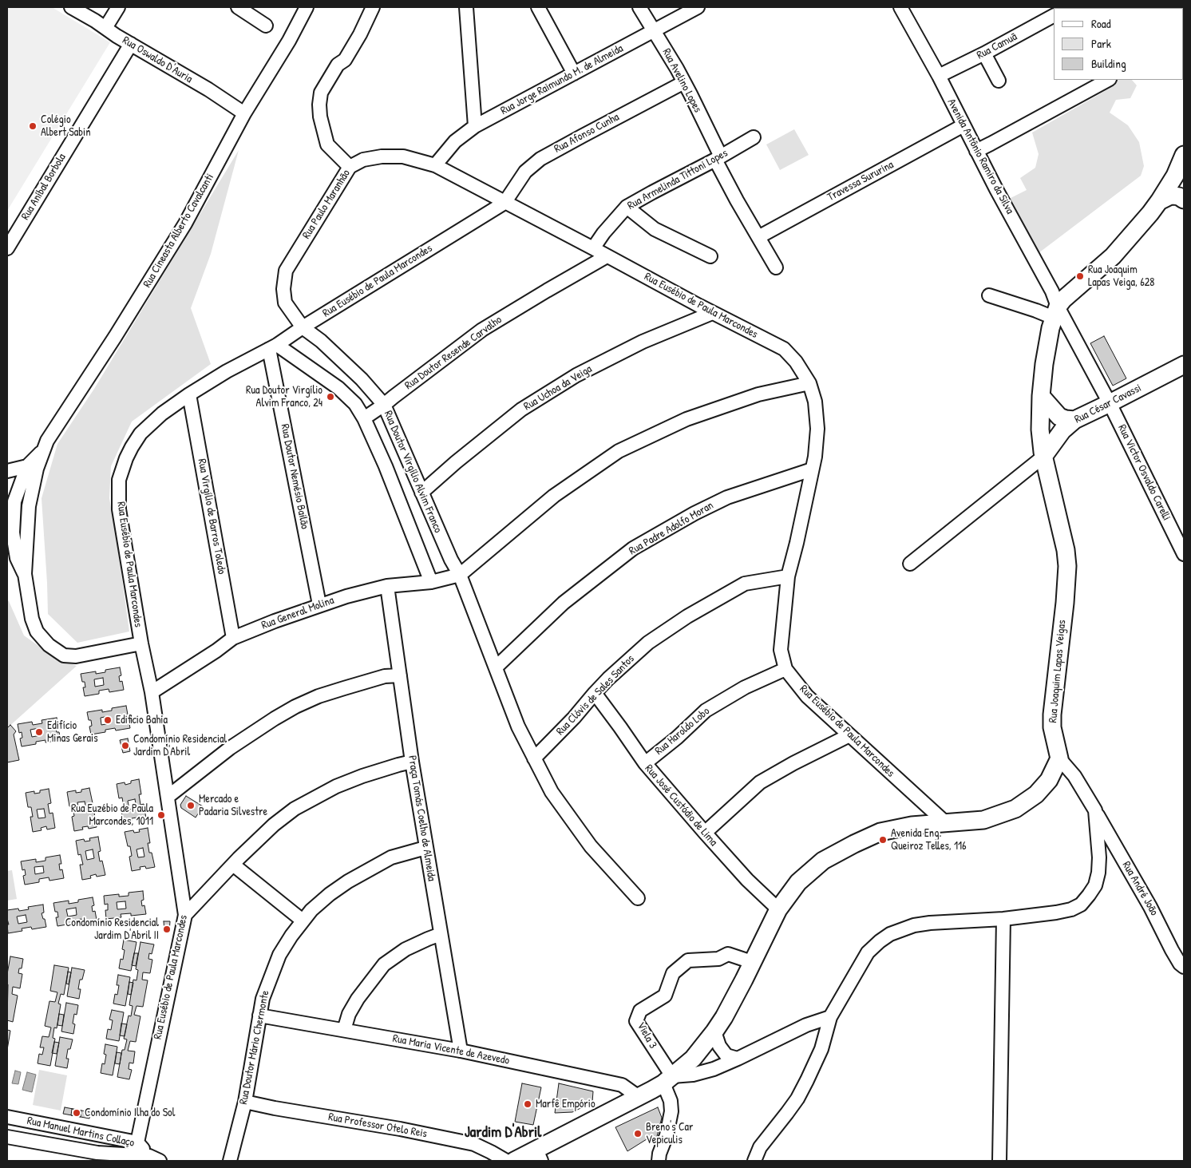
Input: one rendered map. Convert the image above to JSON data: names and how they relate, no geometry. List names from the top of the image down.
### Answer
{
  "streets": {
    "main road": ["Rua César Cavassi", "Rua Joaquim Lapas Veigas"],
    "street": [
      "Rua Camuã",
      "Rua Oswaldo D'Auria",
      "Rua Jorge Raimundo M. de Almeida",
      "Rua Avelino Lopes",
      "Rua Afonso Cunha",
      "Avenida Antônio Ramiro da Silva",
      "Rua Armelinda Tittoni Lopes",
      "Travessa Sururina",
      "Rua Aníbal Borbola",
      "Rua Paulo Maranhão",
      "Rua Cineasta Alberto Cavalcanti",
      "Rua Eusébio de Paula Marcondes",
      "Rua Doutor Resende Carvalho",
      "Rua Uchoa da Veiga",
      "Rua Doutor Virgílio Alvim Franco",
      "Rua Victor Osvaldo Carelli",
      "Rua Doutor Nemésio Bailão",
      "Rua Virgílio de Barros Toledo",
      "Rua Padre Adolfo Moran",
      "Rua General Molina",
      "Rua Clóvis de Sales Santos",
      "Rua Haroldo Lobo",
      "Rua José Custódio de Lima",
      "Praça Tomás Coelho de Almeida",
      "Rua André João",
      "Viela 3",
      "Rua Doutor Mário Chermonte",
      "Rua Maria Vicente de Azevedo",
      "Rua Professor Otelo Reis",
      "Rua Manuel Martins Collaço"
    ]
  },
  "crossings": [
    ["Rua Camuã", "Avenida Antônio Ramiro da Silva"],
    ["Rua Oswaldo D'Auria", "Rua Aníbal Borbola"],
    ["Rua Oswaldo D'Auria", "Rua Cineasta Alberto Cavalcanti"],
    ["Rua Jorge Raimundo M. de Almeida", "Rua Avelino Lopes"],
    ["Rua Jorge Raimundo M. de Almeida", "Rua Paulo Maranhão"],
    ["Rua Avelino Lopes", "Rua Afonso Cunha"],
    ["Rua Avelino Lopes", "Rua Armelinda Tittoni Lopes"],
    ["Rua Avelino Lopes", "Travessa Sururina"],
    ["Rua Afonso Cunha", "Rua Paulo Maranhão"],
    ["Rua Afonso Cunha", "Rua Eusébio de Paula Marcondes"],
    ["Avenida Antônio Ramiro da Silva", "Travessa Sururina"],
    ["Avenida Antônio Ramiro da Silva", "Rua Victor Osvaldo Carelli"],
    ["Avenida Antônio Ramiro da Silva", "Rua Joaquim Lapas Veigas"],
    ["Rua Armelinda Tittoni Lopes", "Rua Eusébio de Paula Marcondes"],
    ["Rua Paulo Maranhão", "Rua Eusébio de Paula Marcondes"],
    ["Rua Paulo Maranhão", "Rua Doutor Virgílio Alvim Franco"],
    ["Rua Cineasta Alberto Cavalcanti", "Rua Eusébio de Paula Marcondes"],
    ["Rua Eusébio de Paula Marcondes", "Rua Doutor Resende Carvalho"],
    ["Rua Eusébio de Paula Marcondes", "Rua Uchoa da Veiga"],
    ["Rua Eusébio de Paula Marcondes", "Rua Doutor Virgílio Alvim Franco"],
    ["Rua Eusébio de Paula Marcondes", "Rua Doutor Nemésio Bailão"],
    ["Rua Eusébio de Paula Marcondes", "Rua Virgílio de Barros Toledo"],
    ["Rua Eusébio de Paula Marcondes", "Rua Padre Adolfo Moran"],
    ["Rua Eusébio de Paula Marcondes", "Rua General Molina"],
    ["Rua Eusébio de Paula Marcondes", "Rua Clóvis de Sales Santos"],
    ["Rua Eusébio de Paula Marcondes", "Rua Haroldo Lobo"],
    ["Rua Eusébio de Paula Marcondes", "Rua Manuel Martins Collaço"],
    ["Rua Doutor Resende Carvalho", "Rua Doutor Virgílio Alvim Franco"],
    ["Rua Uchoa da Veiga", "Rua Doutor Virgílio Alvim Franco"],
    ["Rua César Cavassi", "Rua Victor Osvaldo Carelli"],
    ["Rua César Cavassi", "Rua Joaquim Lapas Veigas"],
    ["Rua Doutor Virgílio Alvim Franco", "Rua Doutor Nemésio Bailão"],
    ["Rua Doutor Virgílio Alvim Franco", "Rua General Molina"],
    ["Rua Victor Osvaldo Carelli", "Rua Joaquim Lapas Veigas"],
    ["Rua Doutor Nemésio Bailão", "Rua General Molina"],
    ["Rua Virgílio de Barros Toledo", "Rua General Molina"],
    ["Rua General Molina", "Praça Tomás Coelho de Almeida"],
    ["Rua Joaquim Lapas Veigas", "Rua André João"],
    ["Rua Clóvis de Sales Santos", "Rua José Custódio de Lima"],
    ["Rua Haroldo Lobo", "Rua José Custódio de Lima"],
    ["Praça Tomás Coelho de Almeida", "Rua Doutor Mário Chermonte"],
    ["Praça Tomás Coelho de Almeida", "Rua Maria Vicente de Azevedo"],
    ["Rua Doutor Mário Chermonte", "Rua Maria Vicente de Azevedo"],
    ["Rua Doutor Mário Chermonte", "Rua Professor Otelo Reis"]
  ],
  "districts": ["Jardim D'Abril"],
  "places": [
    "Colégio Albert Sabin",
    "Rua Joaquim Lapas Veiga, 628",
    "Rua Doutor Virgílio Alvim Franco, 24",
    "Edificio Bahia",
    "Edifício Minas Gerais",
    "Condomínio Residencial Jardim D'Abril",
    "Mercado e Padaria Silvestre",
    "Rua Euzébio de Paula Marcondes, 1011",
    "Avenida Eng. Queiroz Telles, 116",
    "Condomínio Residencial Jardim D'Abril II",
    "Marfê Empório",
    "Condomínio Ilha do Sol",
    "Breno's Car Vepiculis"
  ],
  "legend": ["Road", "Park", "Building"]
}
